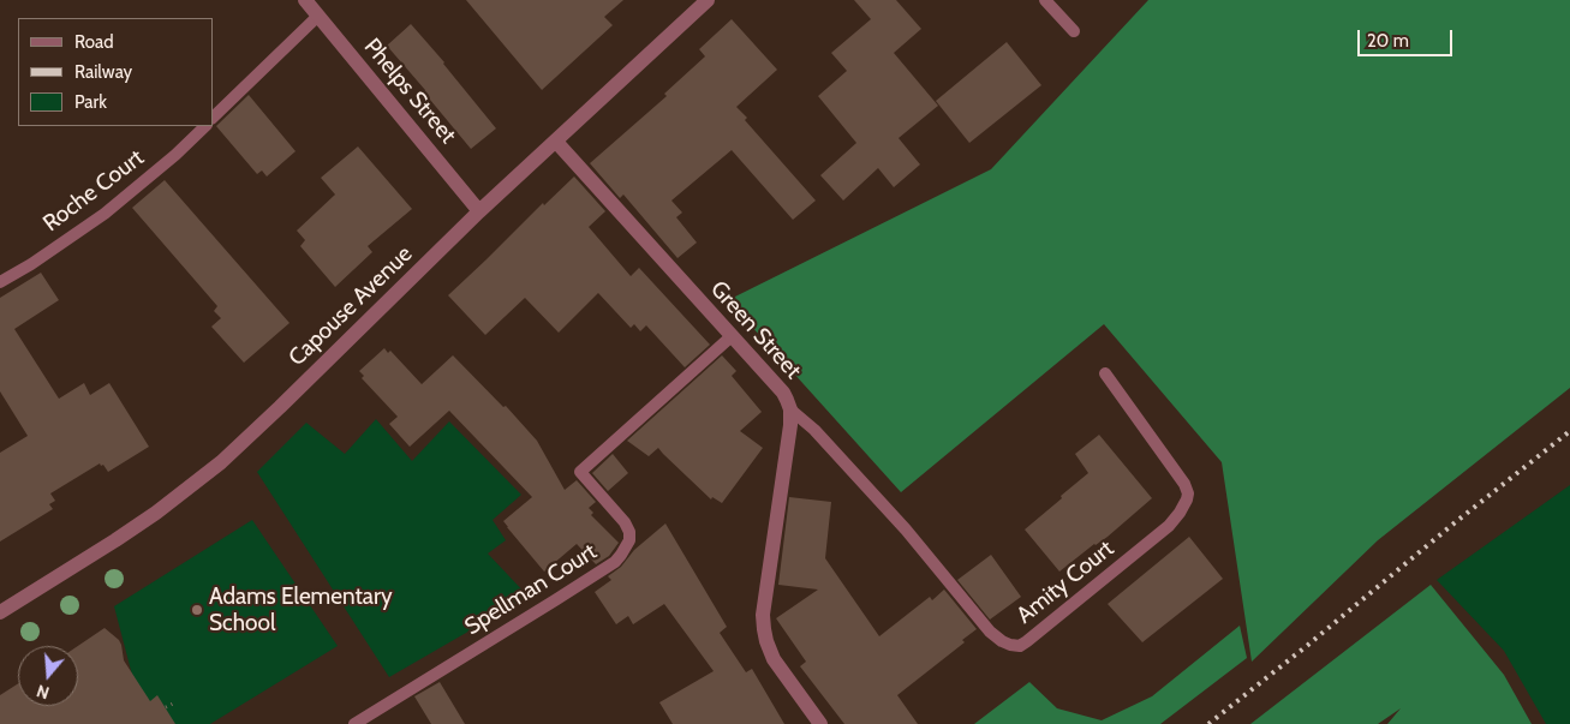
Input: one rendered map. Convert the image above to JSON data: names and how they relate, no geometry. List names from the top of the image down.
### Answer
{
  "streets": {
    "street": ["Phelps Street", "Capouse Avenue", "Green Street"],
    "lane": ["Roche Court", "Amity Court", "Spellman Court"]
  },
  "crossings": [
    ["Phelps Street", "Capouse Avenue"],
    ["Capouse Avenue", "Green Street"],
    ["Green Street", "Amity Court"],
    ["Green Street", "Spellman Court"]
  ],
  "places": ["Adams Elementary School"],
  "legend": ["Road", "Railway", "Park"],
  "scale_bar": "20 m",
  "north": "bottom"
}
